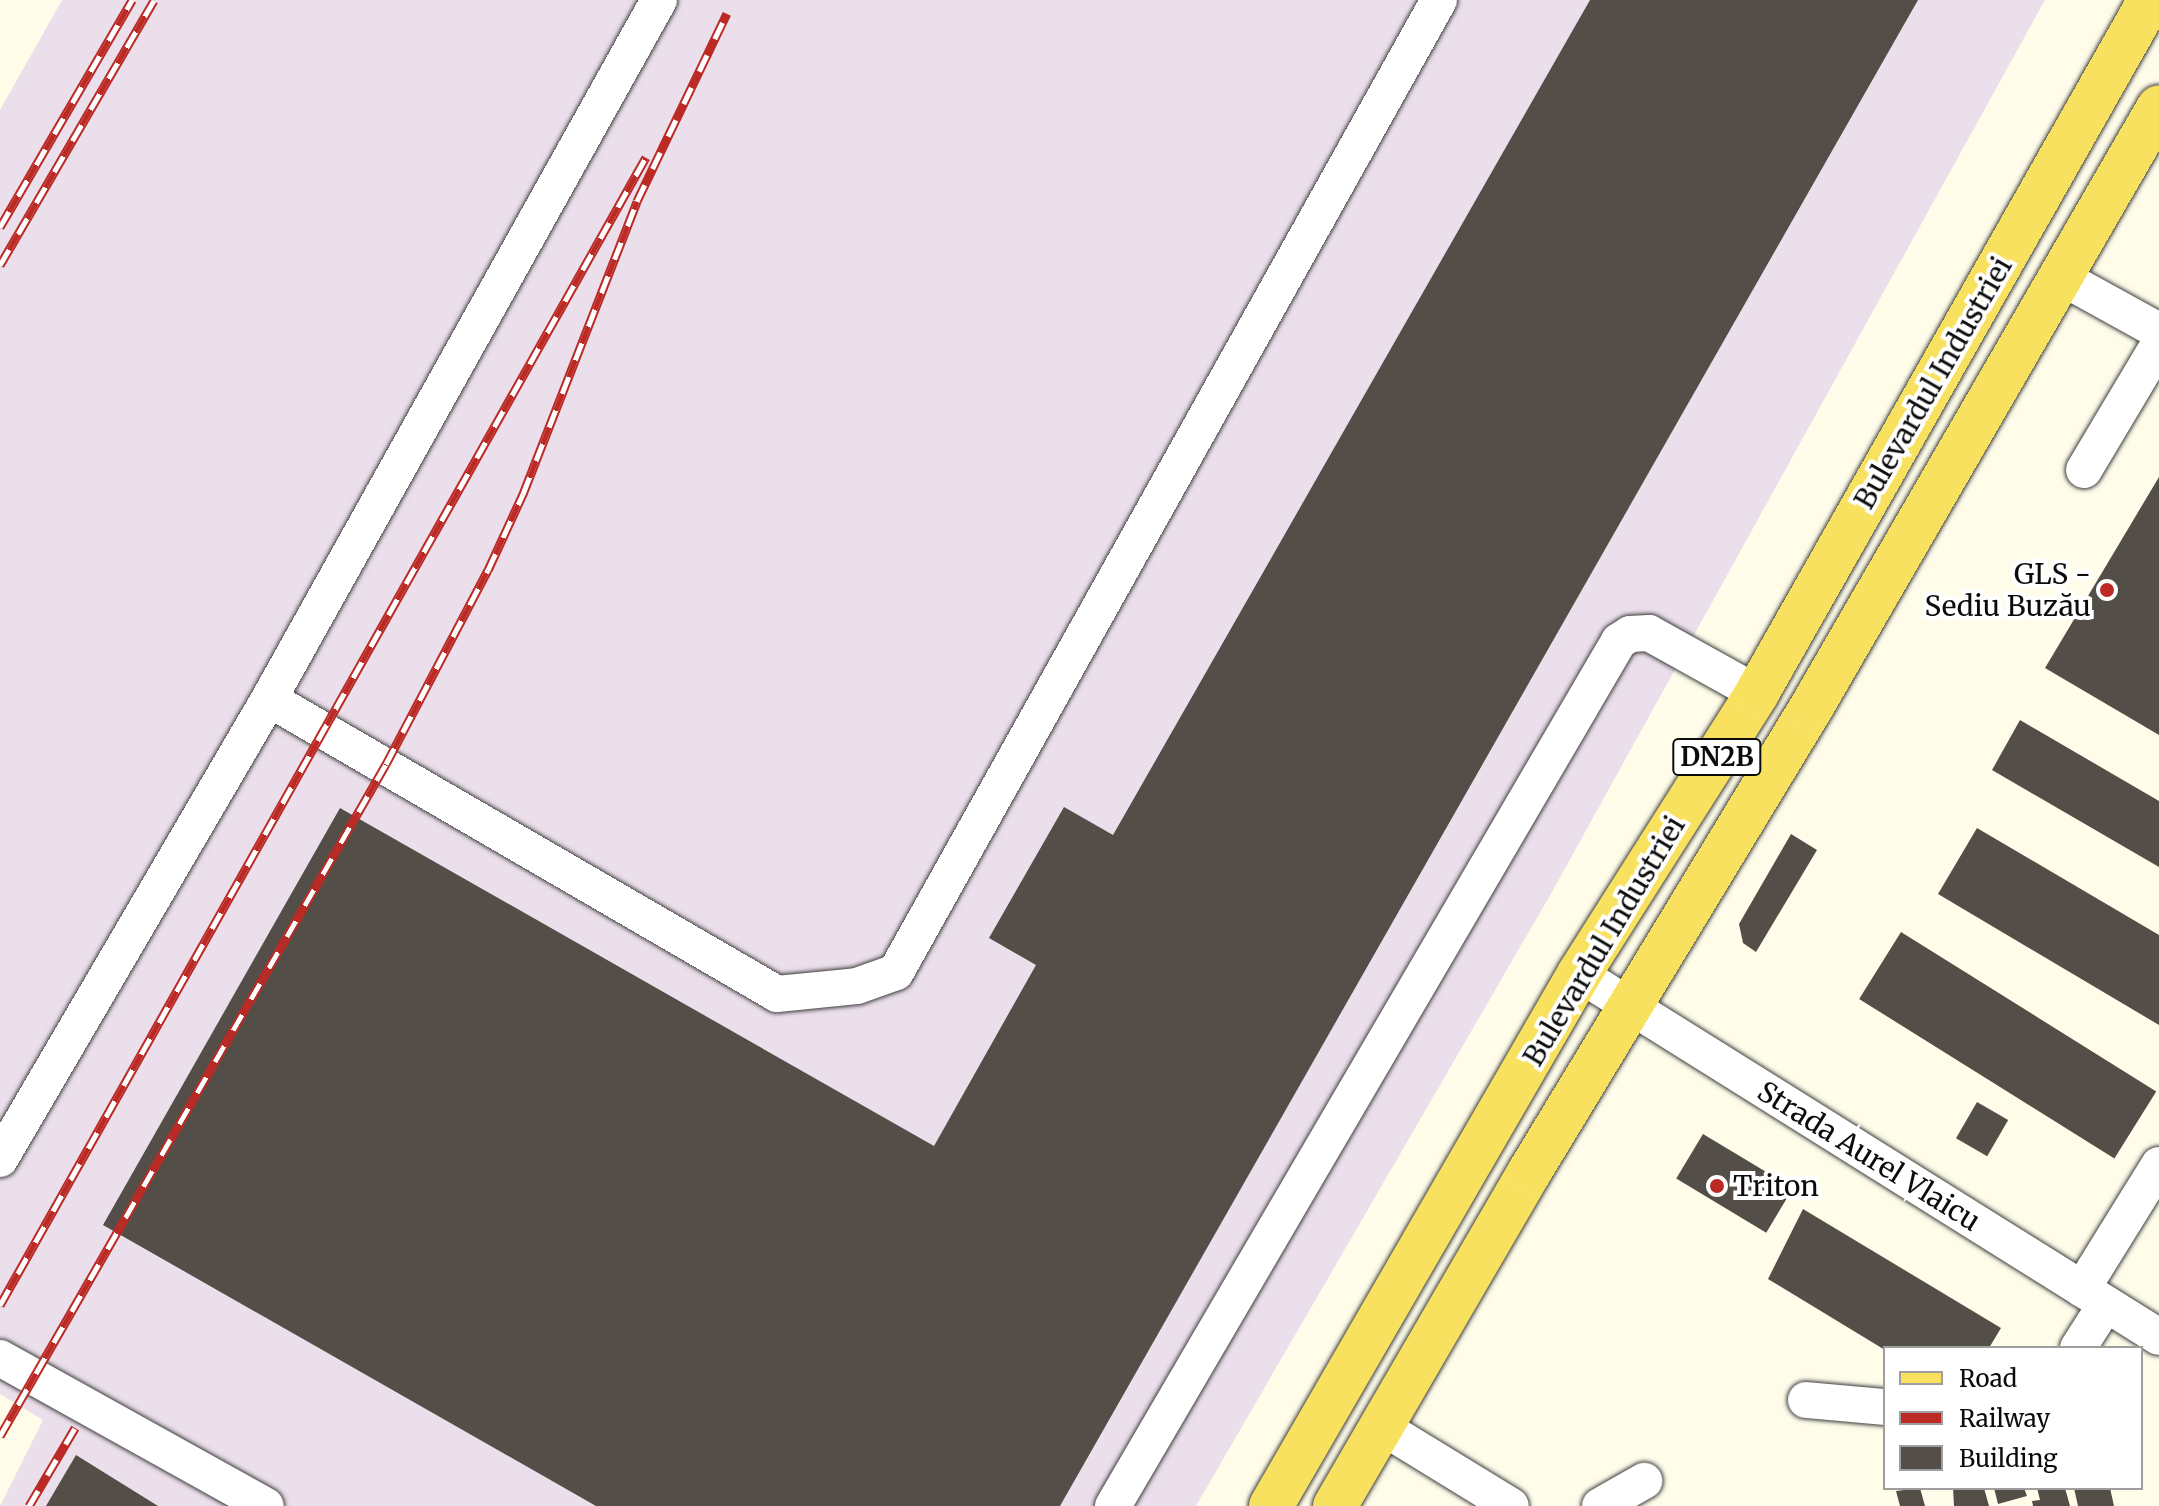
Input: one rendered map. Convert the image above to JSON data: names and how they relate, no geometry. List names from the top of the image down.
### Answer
{
  "streets": {
    "main road": ["Bulevardul Industriei", "DN2B"],
    "street": ["Strada Aurel Vlaicu"]
  },
  "crossings": [
    ["Bulevardul Industriei", "Strada Aurel Vlaicu"]
  ],
  "places": ["GLS - Sediu Buzău", "Triton"],
  "legend": ["Road", "Railway", "Building"]
}
